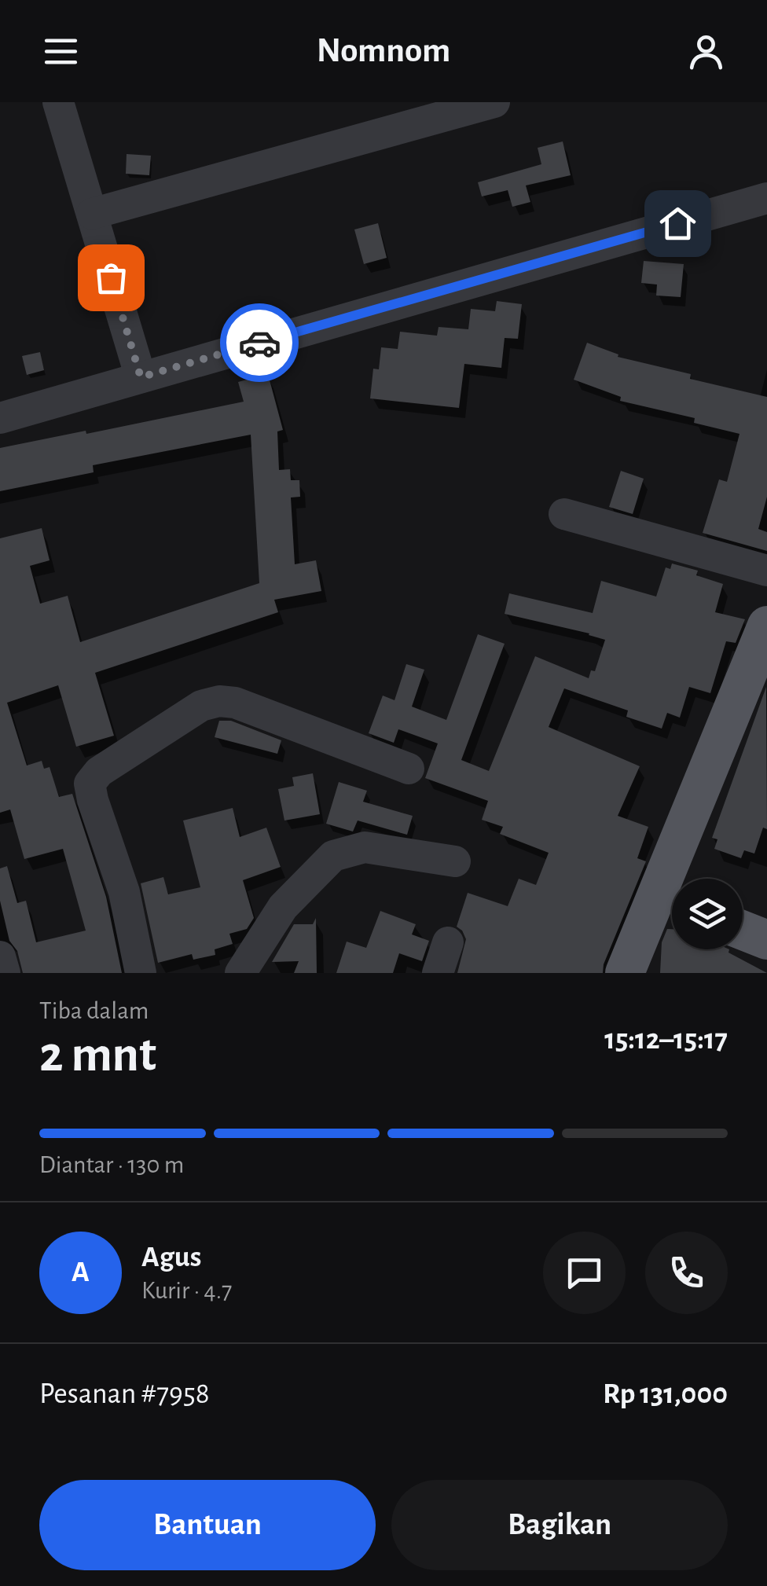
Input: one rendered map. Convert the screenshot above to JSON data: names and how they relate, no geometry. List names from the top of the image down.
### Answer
{
  "page": {
    "header": "Nomnom",
    "heading": ["2 mnt", "Tiba dalam", "15:12–15:17"],
    "panel": [
      "Agus",
      "Kurir · 4.7",
      "Pesanan #7958",
      "Rp 131,000"
    ],
    "bar": "Diantar · 130 m",
    "round": "A",
    "buttons": ["Bantuan", "Bagikan"]
  }
}
